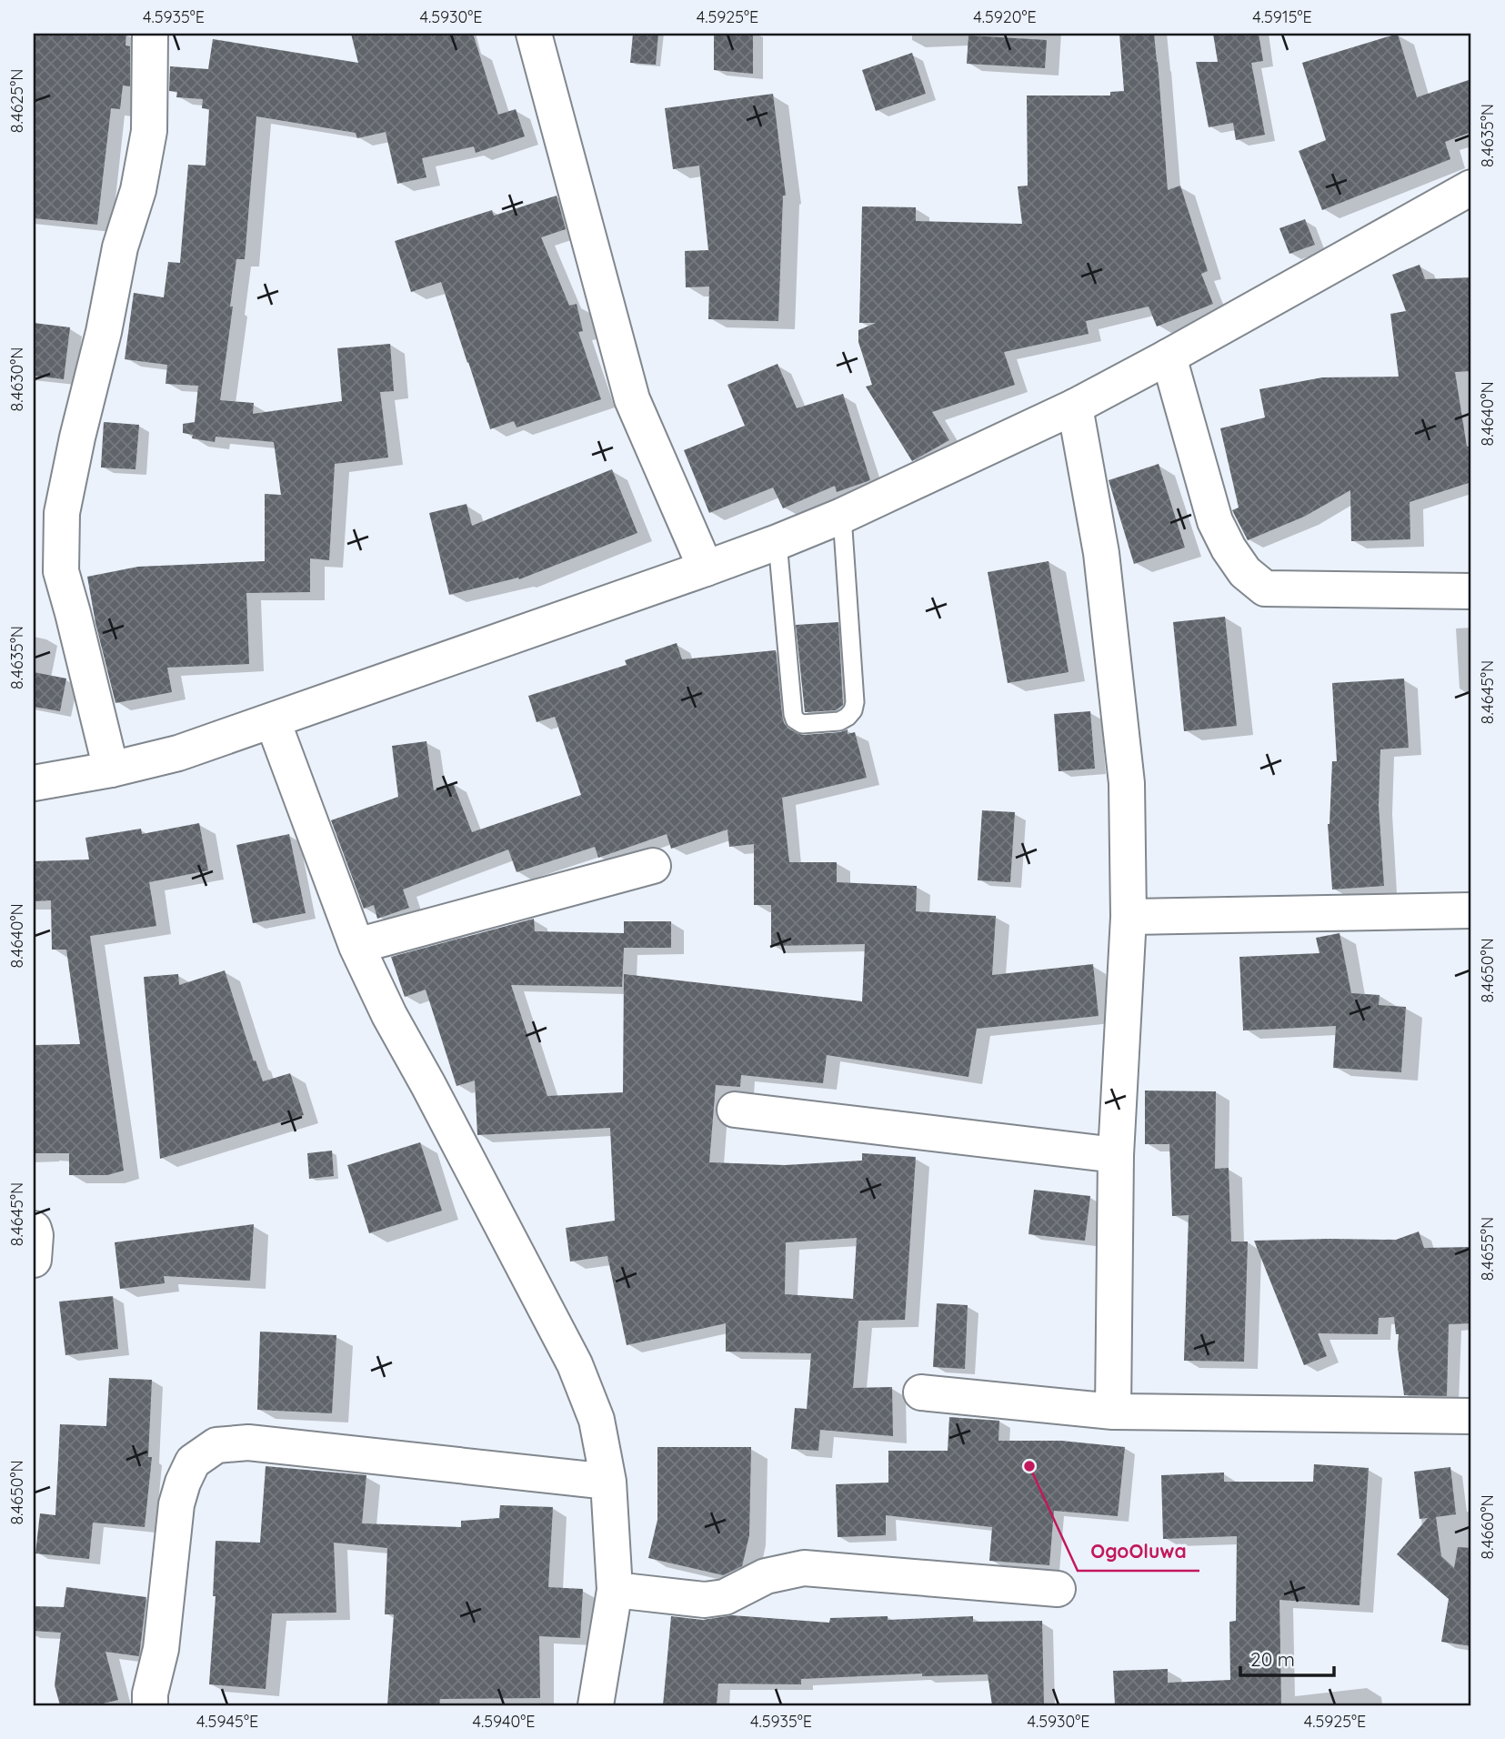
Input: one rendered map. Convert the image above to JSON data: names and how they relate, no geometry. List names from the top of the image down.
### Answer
{
  "places": ["OgoOluwa"],
  "scale_bar": "20 m",
  "coordinates": [
    "4.5935°E",
    "4.5930°E",
    "4.5925°E",
    "4.5920°E",
    "4.5915°E",
    "8.4625°N",
    "8.4635°N",
    "8.4630°N",
    "8.4640°N",
    "8.4645°N",
    "8.4650°N",
    "8.4655°N",
    "8.4660°N",
    "4.5945°E",
    "4.5940°E"
  ]
}
